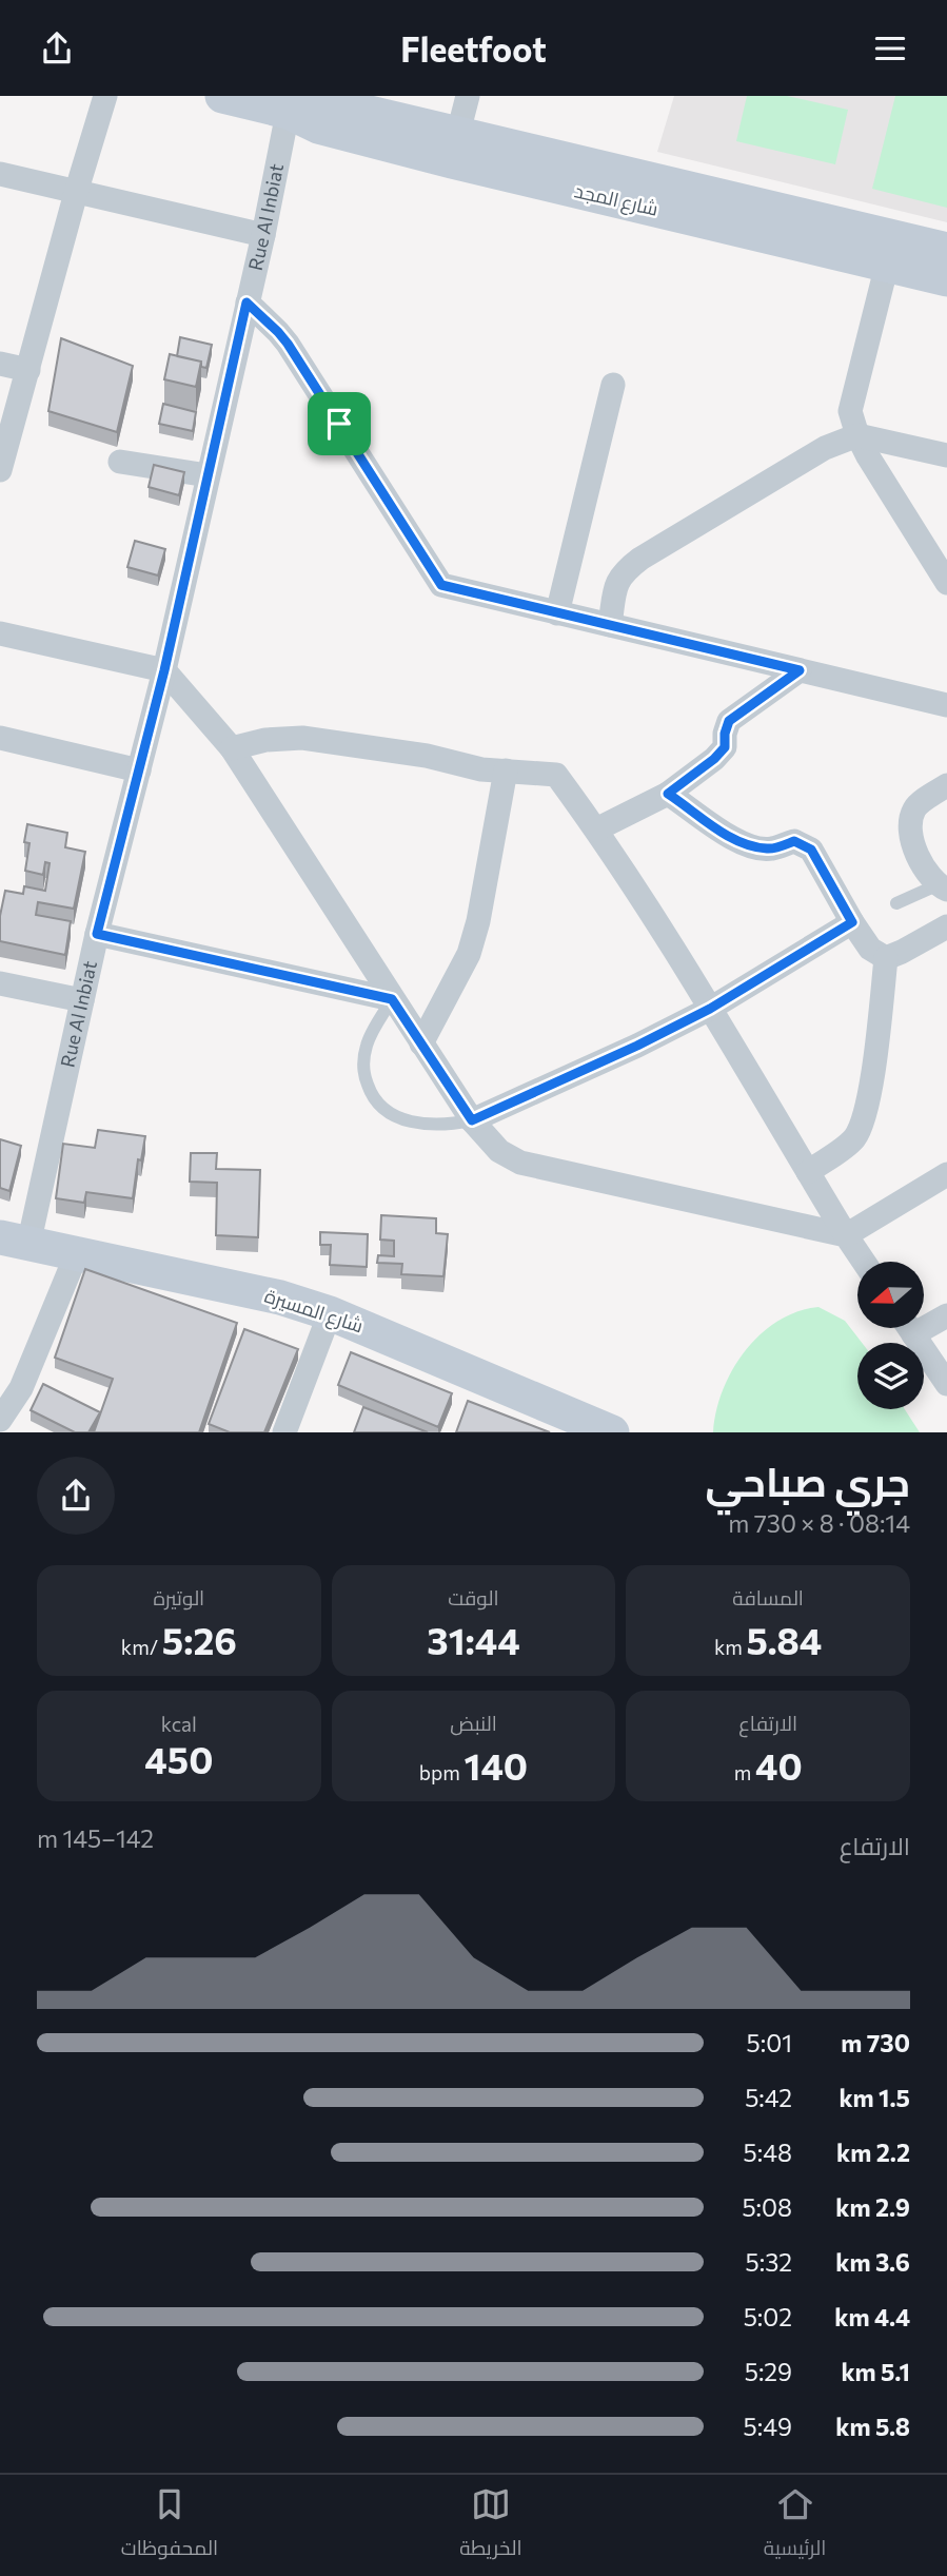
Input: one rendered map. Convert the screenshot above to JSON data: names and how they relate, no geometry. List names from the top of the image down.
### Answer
{
  "streets": {
    "main road": ["شارع المجد", "شارع المسيرة"],
    "street": ["Rue Al Inbiat"]
  },
  "crossings": [
    ["شارع المجد", "Rue Al Inbiat"],
    ["Rue Al Inbiat", "شارع المسيرة"]
  ],
  "north": "left",
  "page": {
    "header": "Fleetfoot",
    "heading": ["جري صباحي", "08:14 · 8 × 730 m"],
    "stats": [
      ["المسافة", "5.84 km"],
      ["الوقت", "31:44"],
      ["الوتيرة", "5:26 /km"],
      ["الارتفاع", "40 m"],
      ["النبض", "140 bpm"],
      ["kcal", "450"]
    ],
    "chart": ["الارتفاع", "142–145 m"],
    "list": [
      {
        "name": "730 m",
        "note": "5:01"
      },
      {
        "name": "1.5 km",
        "note": "5:42"
      },
      {
        "name": "2.2 km",
        "note": "5:48"
      },
      {
        "name": "2.9 km",
        "note": "5:08"
      },
      {
        "name": "3.6 km",
        "note": "5:32"
      },
      {
        "name": "4.4 km",
        "note": "5:02"
      },
      {
        "name": "5.1 km",
        "note": "5:29"
      },
      {
        "name": "5.8 km",
        "note": "5:49"
      }
    ],
    "tabs": ["الرئيسية", "الخريطة", "المحفوظات"]
  }
}
